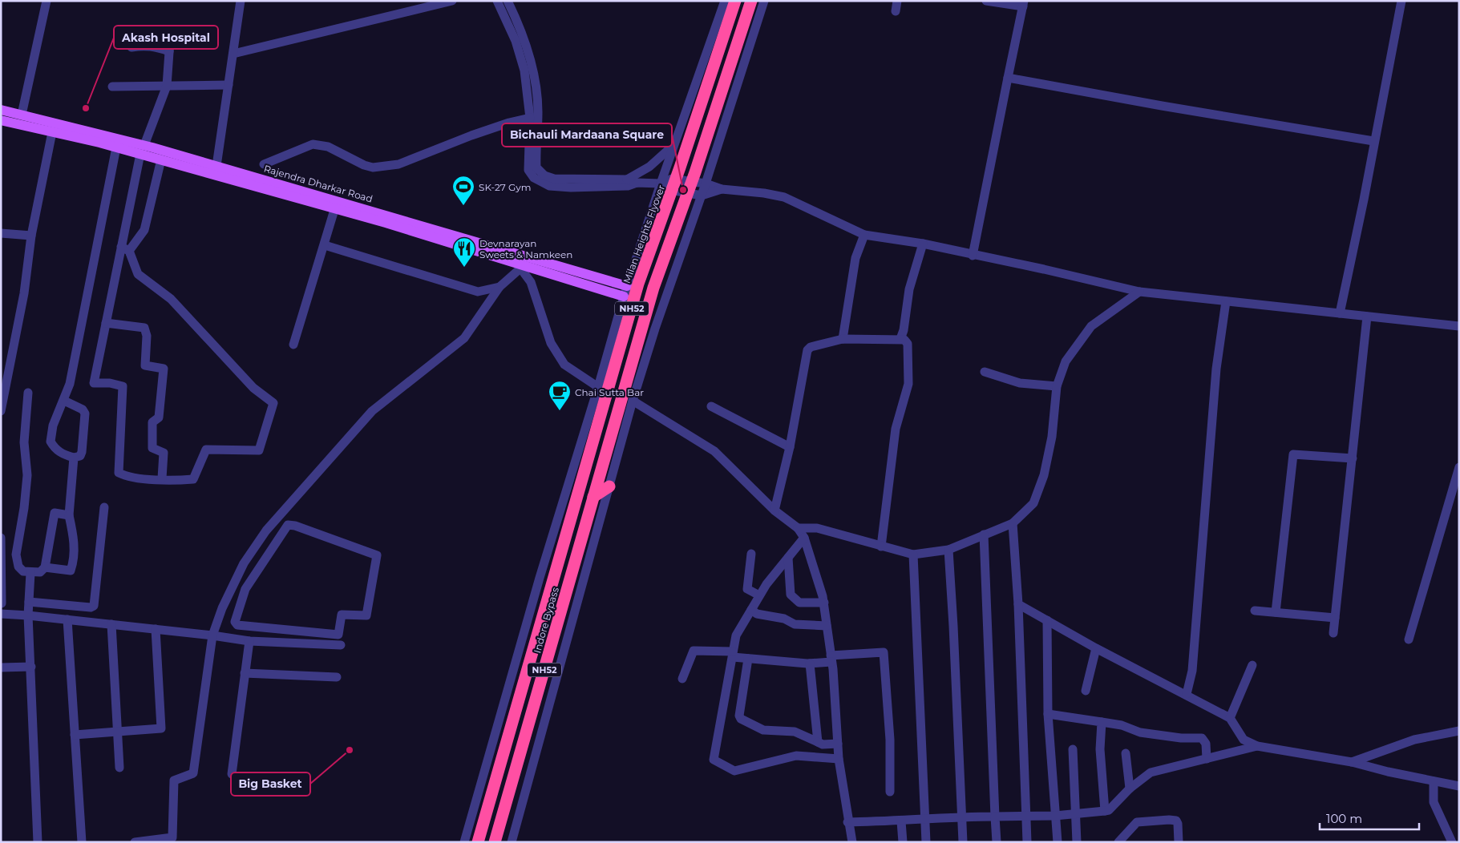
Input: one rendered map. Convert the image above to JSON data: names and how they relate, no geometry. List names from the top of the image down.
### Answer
{
  "streets": {
    "highway": ["Milan Heights Flyover", "NH52", "Indore Bypass"],
    "main road": ["Rajendra Dharkar Road"]
  },
  "crossings": [
    ["Milan Heights Flyover", "Indore Bypass"],
    ["NH52", "Indore Bypass"]
  ],
  "places": {
    "other": ["Akash Hospital", "Bichauli Mardaana Square", "Big Basket"],
    "sports": ["SK-27 Gym"],
    "restaurant": ["Devnarayan Sweets & Namkeen"],
    "cafe": ["Chai Sutta Bar"]
  },
  "scale_bar": "100 m"
}
